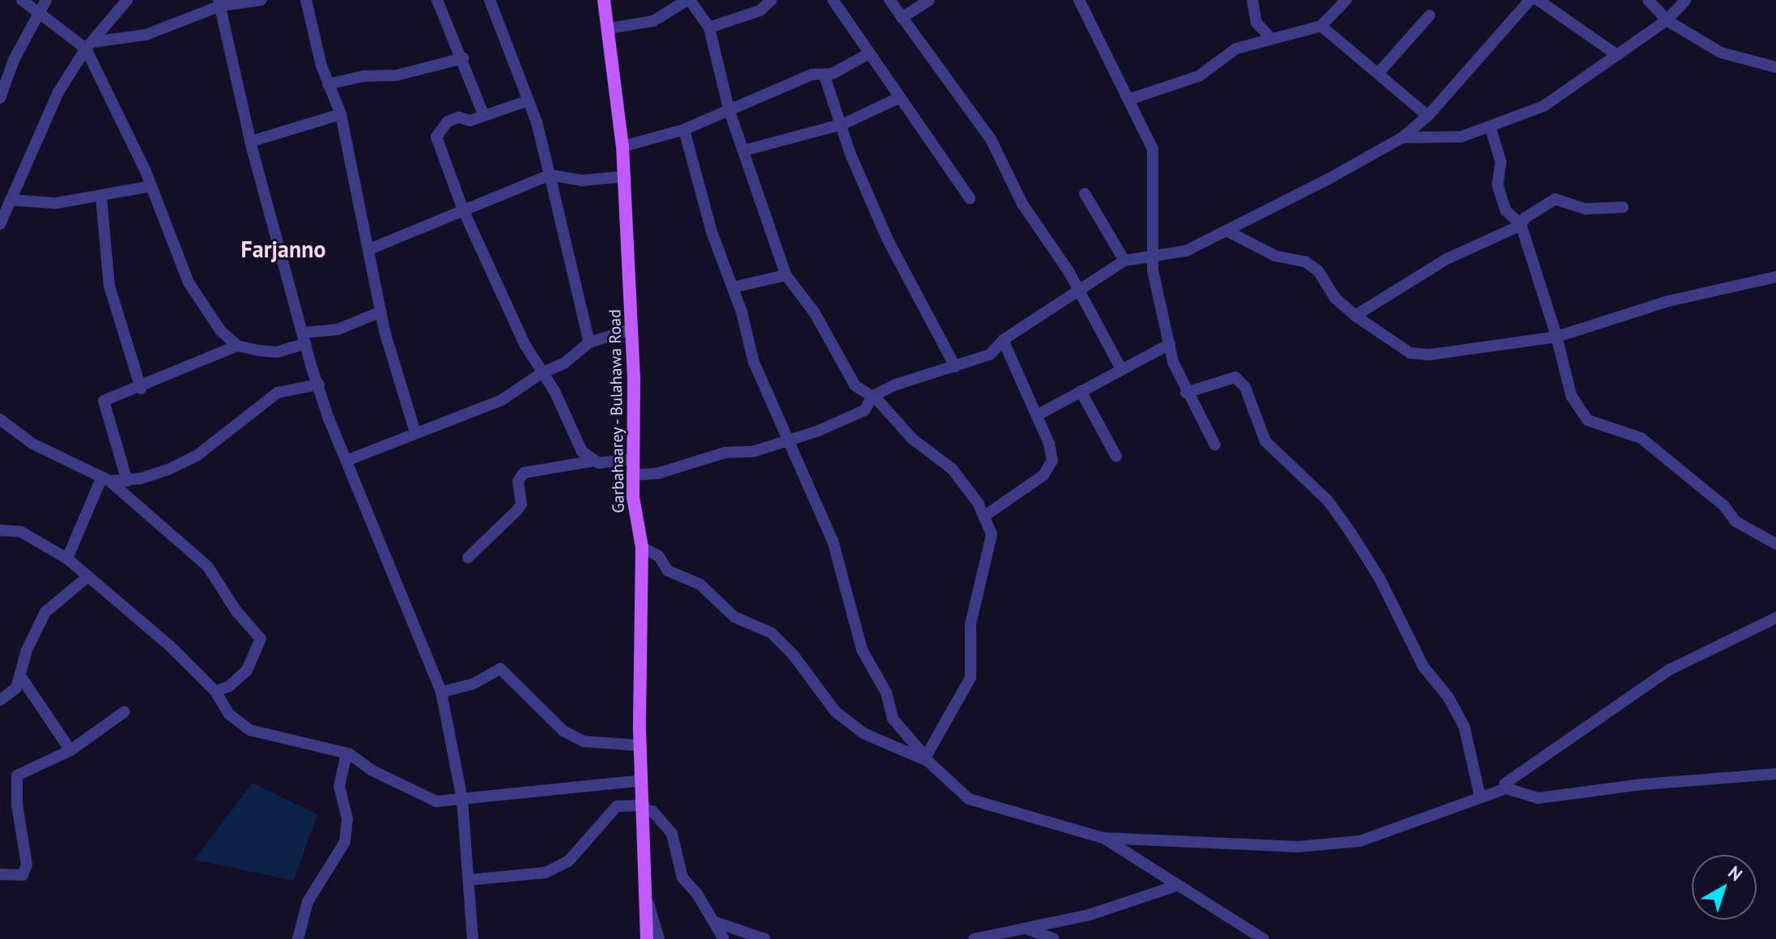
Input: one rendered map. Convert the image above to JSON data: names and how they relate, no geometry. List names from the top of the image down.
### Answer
{
  "streets": {
    "main road": ["Garbahaarey - Bulahawa Road"]
  },
  "districts": ["Farjanno"],
  "north": "top right"
}
